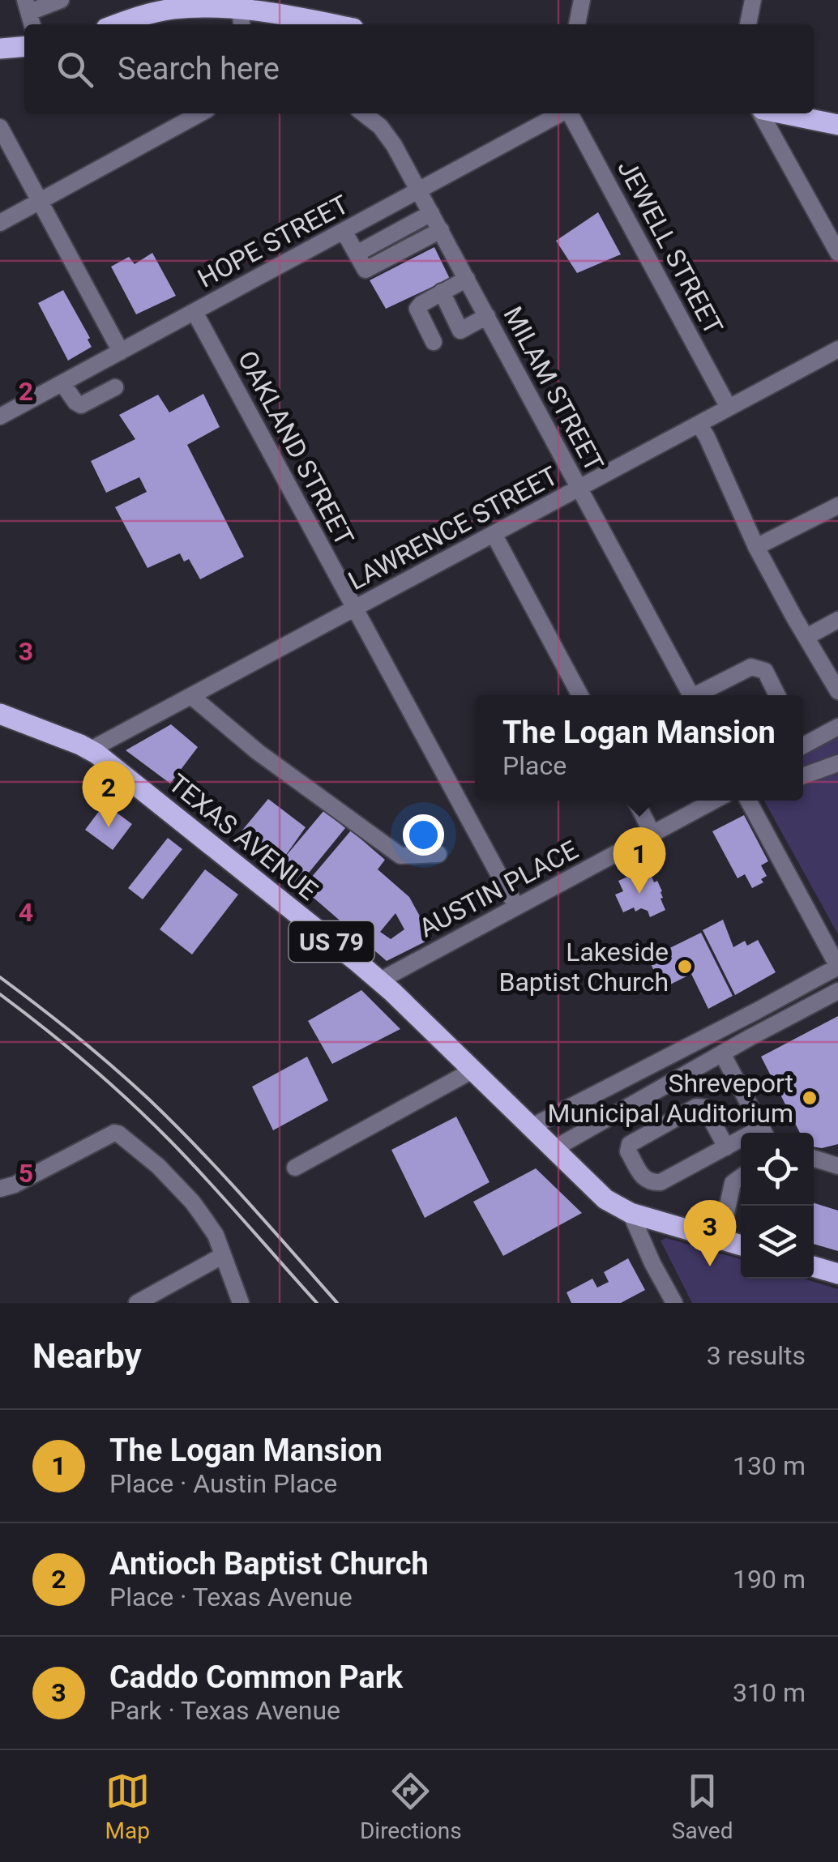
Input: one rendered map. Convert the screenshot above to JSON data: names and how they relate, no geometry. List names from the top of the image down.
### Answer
{
  "streets": {
    "main road": ["TEXAS AVENUE", "US 79"],
    "street": [
      "HOPE STREET",
      "JEWELL STREET",
      "MILAM STREET",
      "OAKLAND STREET",
      "LAWRENCE STREET",
      "AUSTIN PLACE"
    ]
  },
  "crossings": [
    ["HOPE STREET", "MILAM STREET"],
    ["HOPE STREET", "OAKLAND STREET"],
    ["JEWELL STREET", "LAWRENCE STREET"],
    ["MILAM STREET", "LAWRENCE STREET"],
    ["OAKLAND STREET", "LAWRENCE STREET"],
    ["OAKLAND STREET", "AUSTIN PLACE"],
    ["LAWRENCE STREET", "TEXAS AVENUE"],
    ["TEXAS AVENUE", "AUSTIN PLACE"]
  ],
  "places": ["Lakeside Baptist Church", "Shreveport Municipal Auditorium"],
  "page": {
    "search": "Search here",
    "popup": ["The Logan Mansion", "Place"],
    "pins": ["2", "1", "3"],
    "heading": ["Nearby", "3 results"],
    "list": [
      {
        "mark": "1",
        "name": "The Logan Mansion",
        "note": "Place · Austin Place",
        "value": "130 m"
      },
      {
        "mark": "2",
        "name": "Antioch Baptist Church",
        "note": "Place · Texas Avenue",
        "value": "190 m"
      },
      {
        "mark": "3",
        "name": "Caddo Common Park",
        "note": "Park · Texas Avenue",
        "value": "310 m"
      }
    ],
    "nav": ["Map", "Directions", "Saved"]
  },
  "grid": {
    "rows": [
      "2",
      "3",
      "4",
      "5"
    ]
  }
}
